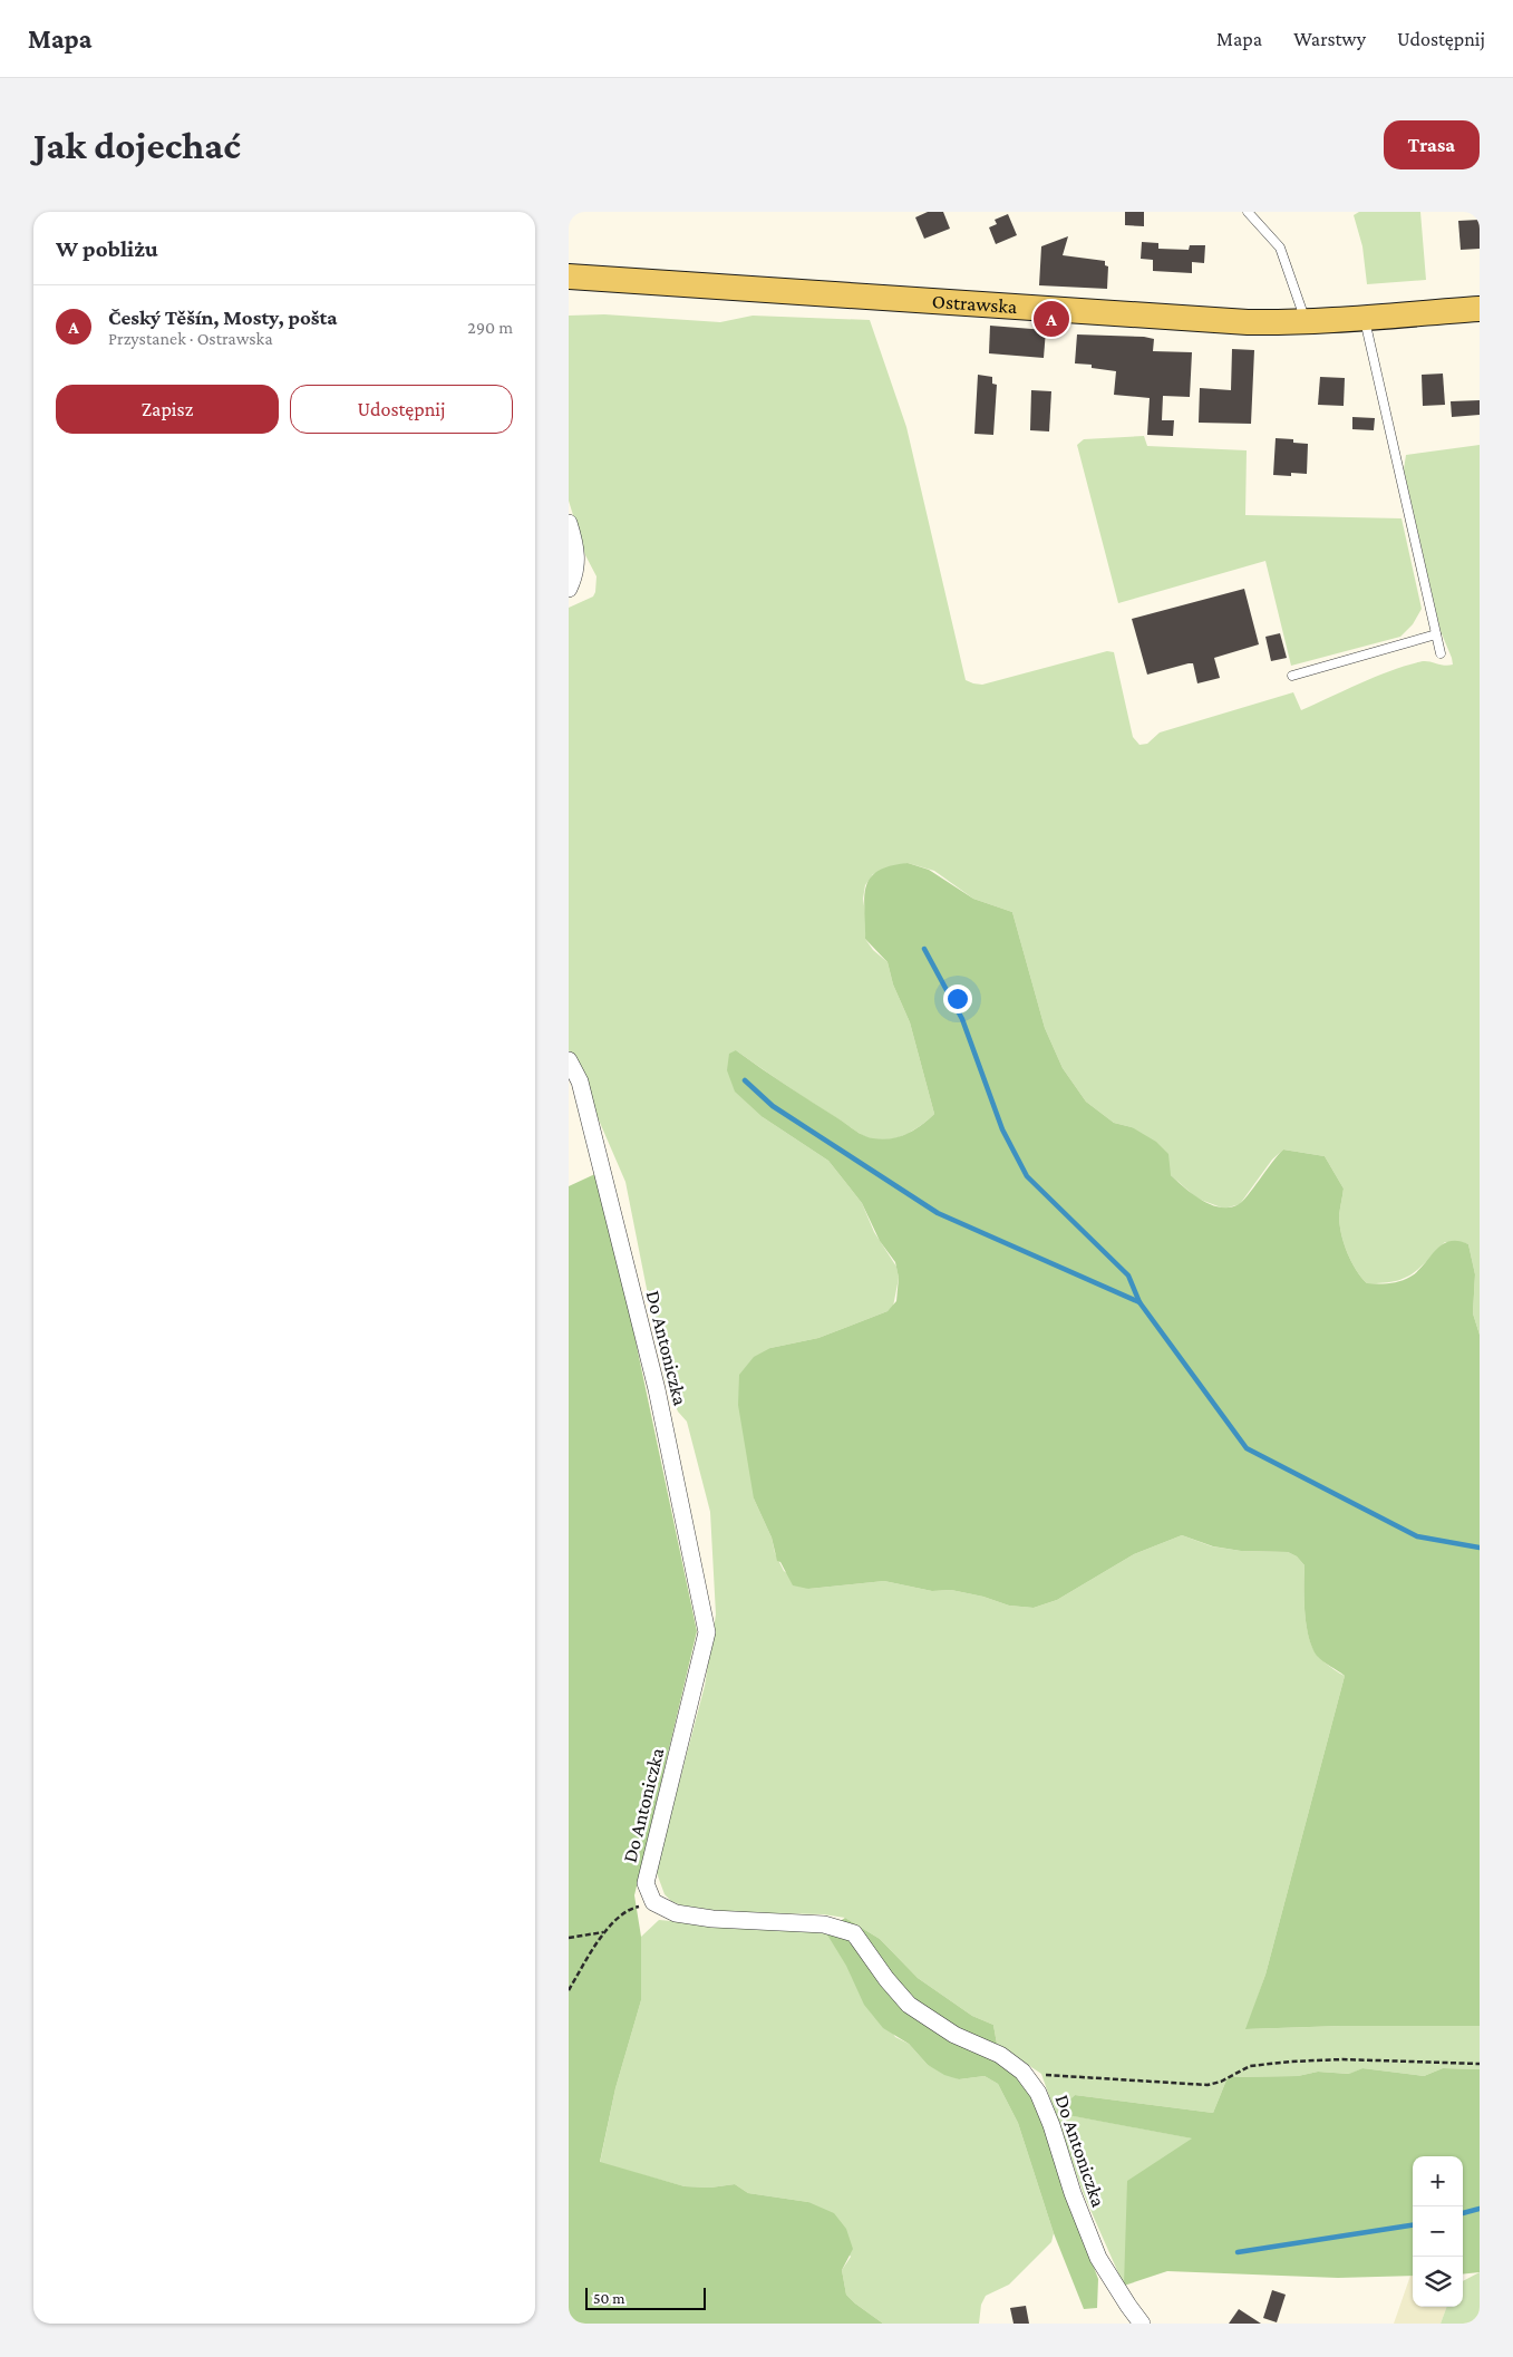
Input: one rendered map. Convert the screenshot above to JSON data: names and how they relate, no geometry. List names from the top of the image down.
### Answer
{
  "streets": {
    "main road": ["Ostrawska"],
    "street": ["Do Antoniczka"]
  },
  "scale_bar": "50 m",
  "page": {
    "header": "Mapa",
    "nav": ["Mapa", "Warstwy", "Udostępnij"],
    "buttons": [
      "Trasa",
      ["Zapisz", "Udostępnij"]
    ],
    "title": "Jak dojechać",
    "heading": "W pobliżu",
    "list": [
      {
        "mark": "A",
        "name": "Český Těšín, Mosty, pošta",
        "note": "Przystanek · Ostrawska",
        "value": "290 m"
      }
    ],
    "pins": "A",
    "map_buttons": ["+", "−"],
    "scale": "50 m"
  }
}
